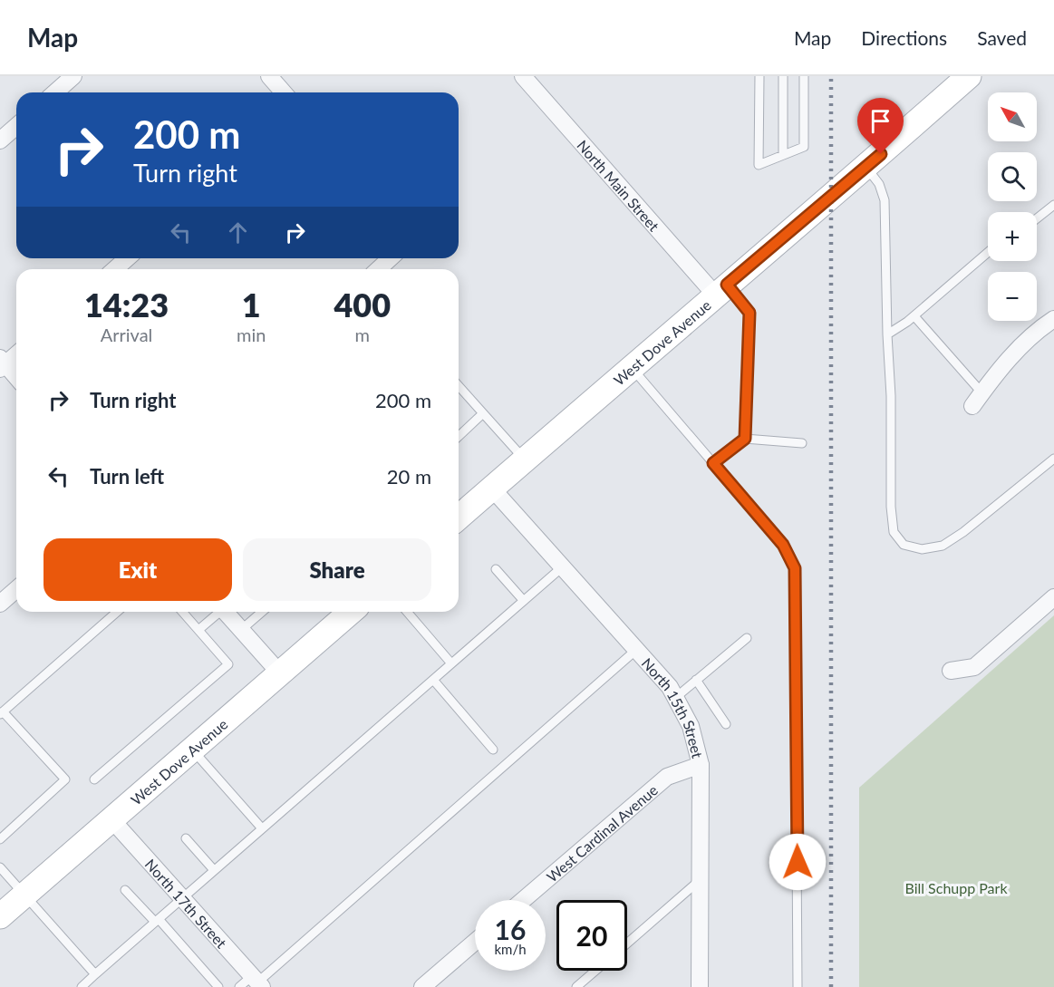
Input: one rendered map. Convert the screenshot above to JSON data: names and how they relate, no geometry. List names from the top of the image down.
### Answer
{
  "streets": {
    "main road": ["West Dove Avenue"],
    "street": [
      "North Main Street",
      "North 15th Street",
      "West Cardinal Avenue",
      "North 17th Street"
    ]
  },
  "crossings": [
    ["North Main Street", "West Dove Avenue"],
    ["West Dove Avenue", "North 15th Street"],
    ["West Dove Avenue", "North 17th Street"],
    ["North 15th Street", "West Cardinal Avenue"]
  ],
  "parks": ["Bill Schupp Park"],
  "north": "top left",
  "page": {
    "header": "Map",
    "nav": ["Map", "Directions", "Saved"],
    "map_buttons": ["+", "−"],
    "turn": ["200 m", "Turn right"],
    "eta": [
      "14:23",
      "Arrival",
      "1",
      "min",
      "400",
      "m"
    ],
    "list": [
      {
        "name": "Turn right",
        "value": "200 m"
      },
      {
        "name": "Turn left",
        "value": "20 m"
      }
    ],
    "buttons": ["Exit", "Share"],
    "speed": "16 km/h",
    "limit": "20"
  }
}
